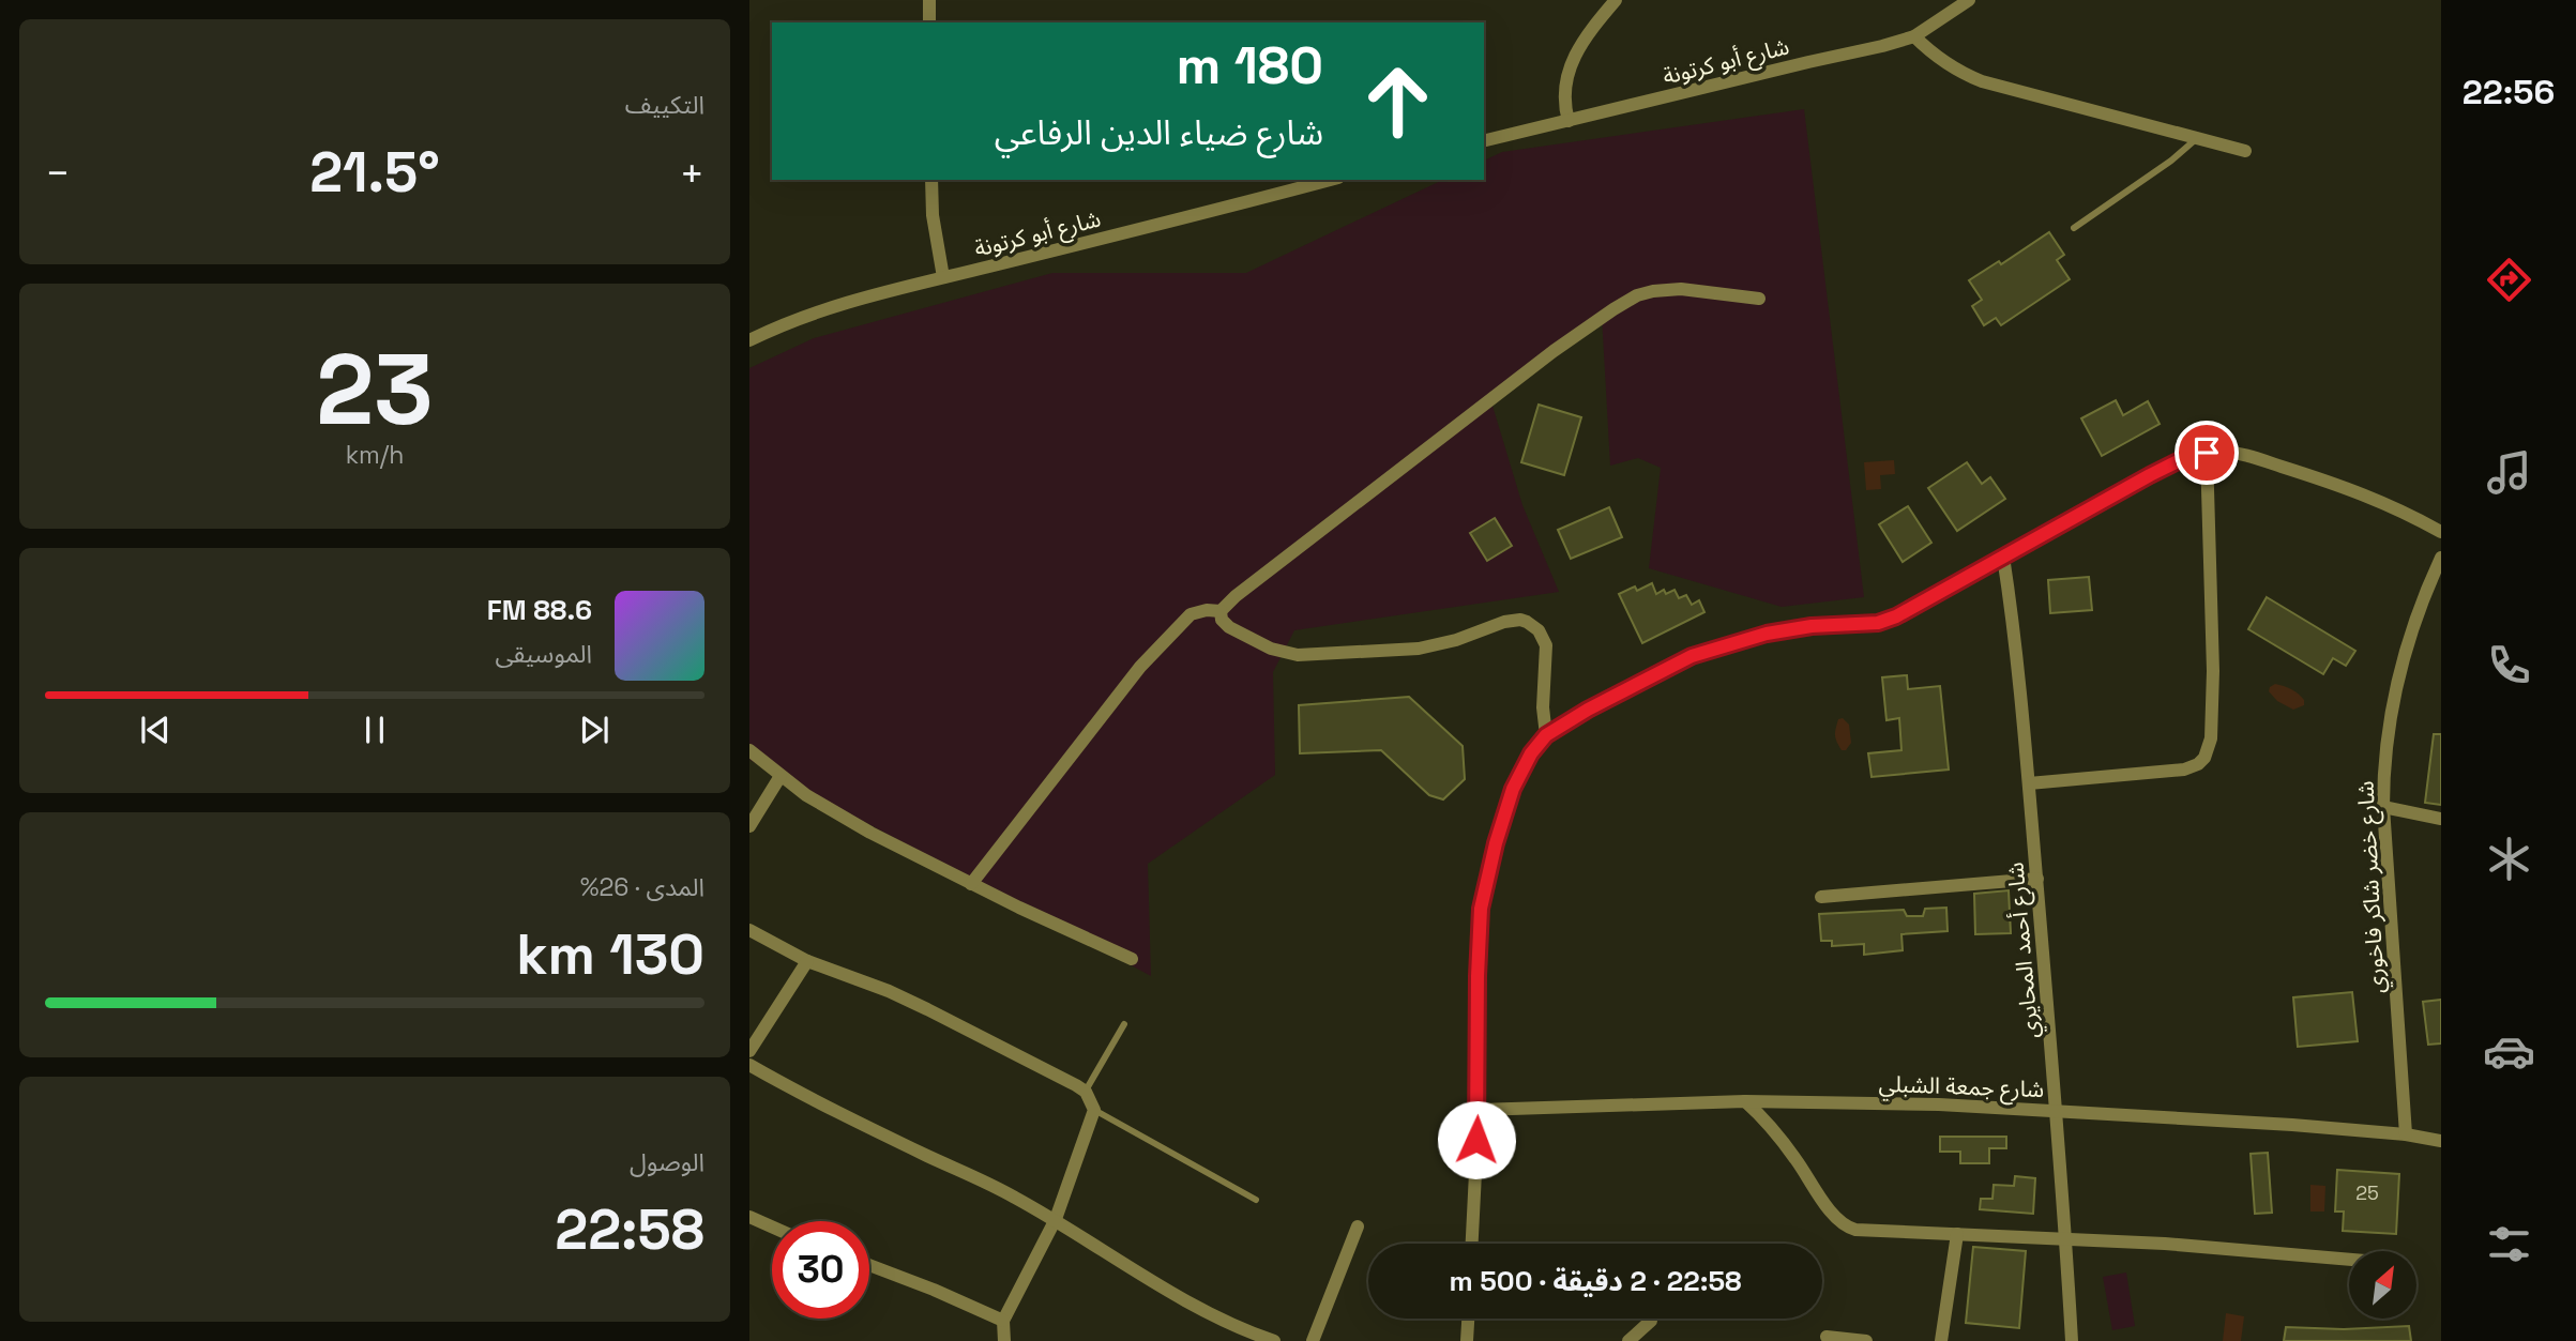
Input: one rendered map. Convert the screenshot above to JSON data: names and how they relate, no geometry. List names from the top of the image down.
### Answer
{
  "streets": {
    "street": [
      "شارع أبو كرتونة",
      "شارع خضر شاكر فاخوري",
      "شارع أحمد المحايري",
      "شارع جمعة الشبلي"
    ]
  },
  "crossings": [
    ["شارع خضر شاكر فاخوري", "شارع جمعة الشبلي"],
    ["شارع أحمد المحايري", "شارع جمعة الشبلي"]
  ],
  "house_numbers": ["25"],
  "north": "top right",
  "page": {
    "tabs": "22:56",
    "tile": [
      "التكييف",
      ["23", "km/h"],
      ["المدى · 26%", "130 km"],
      ["الوصول", "22:58"]
    ],
    "turn": ["180 m", "شارع ضياء الدين الرفاعي"],
    "heat": ["−", "21.5°", "+"],
    "song": ["88.6 FM", "الموسيقى"],
    "limit": "30",
    "trip": "22:58 · 2 دقيقة · 500 m"
  }
}
